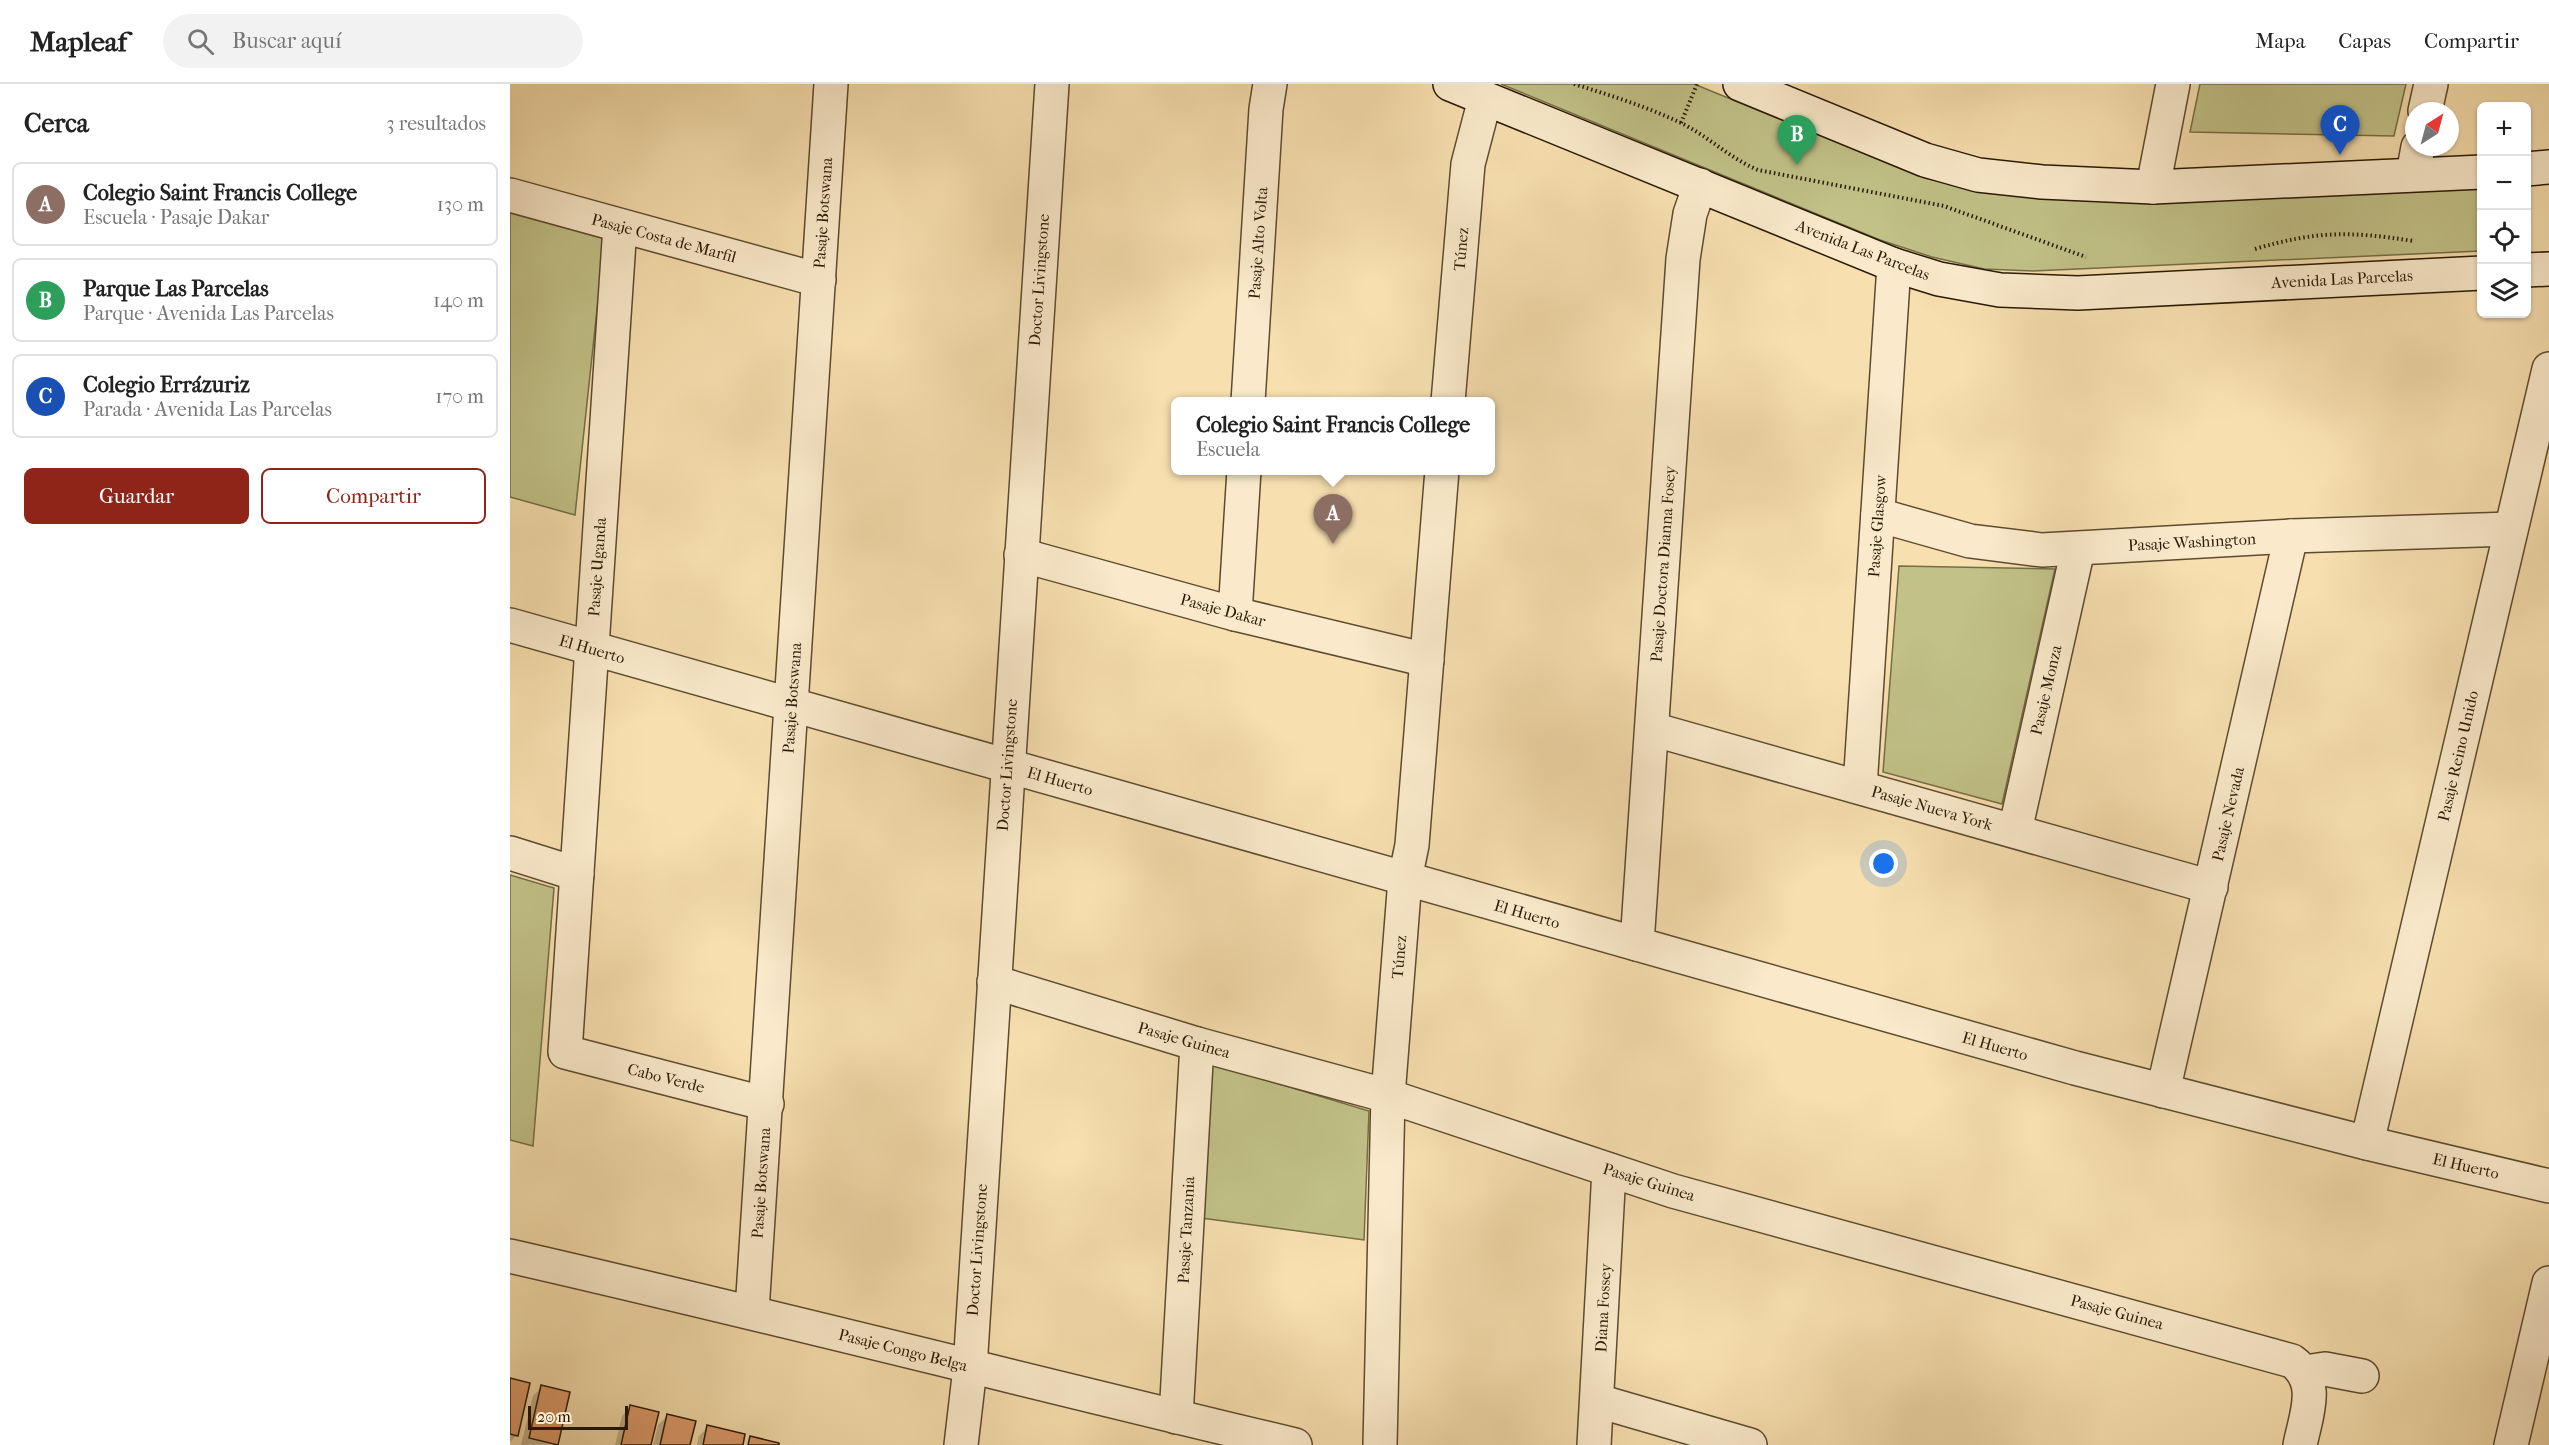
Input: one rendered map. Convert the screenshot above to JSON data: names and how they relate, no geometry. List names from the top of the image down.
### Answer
{
  "streets": {
    "street": [
      "Pasaje Botswana",
      "Pasaje Costa de Marfil",
      "Pasaje Alto Volta",
      "Túnez",
      "Avenida Las Parcelas",
      "Doctor Livingstone",
      "Pasaje Glasgow",
      "Pasaje Washington",
      "Pasaje Doctora Dianna Fosey",
      "Pasaje Uganda",
      "Pasaje Dakar",
      "El Huerto",
      "Pasaje Monza",
      "Pasaje Reino Unido",
      "Pasaje Nueva York",
      "Pasaje Nevada",
      "Pasaje Guinea",
      "Cabo Verde",
      "Pasaje Tanzania",
      "Diana Fossey",
      "Pasaje Congo Belga"
    ]
  },
  "crossings": [
    ["Pasaje Botswana", "Pasaje Costa de Marfil"],
    ["Pasaje Botswana", "El Huerto"],
    ["Pasaje Botswana", "Cabo Verde"],
    ["Pasaje Botswana", "Pasaje Congo Belga"],
    ["Pasaje Costa de Marfil", "Pasaje Uganda"],
    ["Túnez", "Avenida Las Parcelas"],
    ["Túnez", "Pasaje Dakar"],
    ["Túnez", "El Huerto"],
    ["Túnez", "Pasaje Guinea"],
    ["Avenida Las Parcelas", "Pasaje Glasgow"],
    ["Avenida Las Parcelas", "Pasaje Doctora Dianna Fosey"],
    ["Doctor Livingstone", "Pasaje Dakar"],
    ["Doctor Livingstone", "El Huerto"],
    ["Doctor Livingstone", "Pasaje Guinea"],
    ["Doctor Livingstone", "Pasaje Congo Belga"],
    ["Pasaje Glasgow", "Pasaje Washington"],
    ["Pasaje Glasgow", "Pasaje Nueva York"],
    ["Pasaje Washington", "Pasaje Monza"],
    ["Pasaje Washington", "Pasaje Reino Unido"],
    ["Pasaje Washington", "Pasaje Nevada"],
    ["Pasaje Doctora Dianna Fosey", "El Huerto"],
    ["Pasaje Doctora Dianna Fosey", "Pasaje Nueva York"],
    ["Pasaje Uganda", "El Huerto"],
    ["Pasaje Uganda", "Cabo Verde"],
    ["El Huerto", "Pasaje Reino Unido"],
    ["El Huerto", "Pasaje Nevada"],
    ["Pasaje Monza", "Pasaje Nueva York"],
    ["Pasaje Nueva York", "Pasaje Nevada"],
    ["Pasaje Guinea", "Pasaje Tanzania"],
    ["Pasaje Guinea", "Diana Fossey"],
    ["Pasaje Tanzania", "Pasaje Congo Belga"]
  ],
  "scale_bar": "20 m",
  "north": "top right",
  "page": {
    "header": "Mapleaf",
    "search": "Buscar aquí",
    "nav": ["Mapa", "Capas", "Compartir"],
    "heading": ["Cerca", "3 resultados"],
    "map_buttons": ["+", "−"],
    "pins": ["C", "B", "A"],
    "list": [
      {
        "mark": "A",
        "name": "Colegio Saint Francis College",
        "note": "Escuela · Pasaje Dakar",
        "value": "130 m"
      },
      {
        "mark": "B",
        "name": "Parque Las Parcelas",
        "note": "Parque · Avenida Las Parcelas",
        "value": "140 m"
      },
      {
        "mark": "C",
        "name": "Colegio Errázuriz",
        "note": "Parada · Avenida Las Parcelas",
        "value": "170 m"
      }
    ],
    "popup": ["Colegio Saint Francis College", "Escuela"],
    "buttons": ["Guardar", "Compartir"],
    "scale": "20 m"
  }
}
